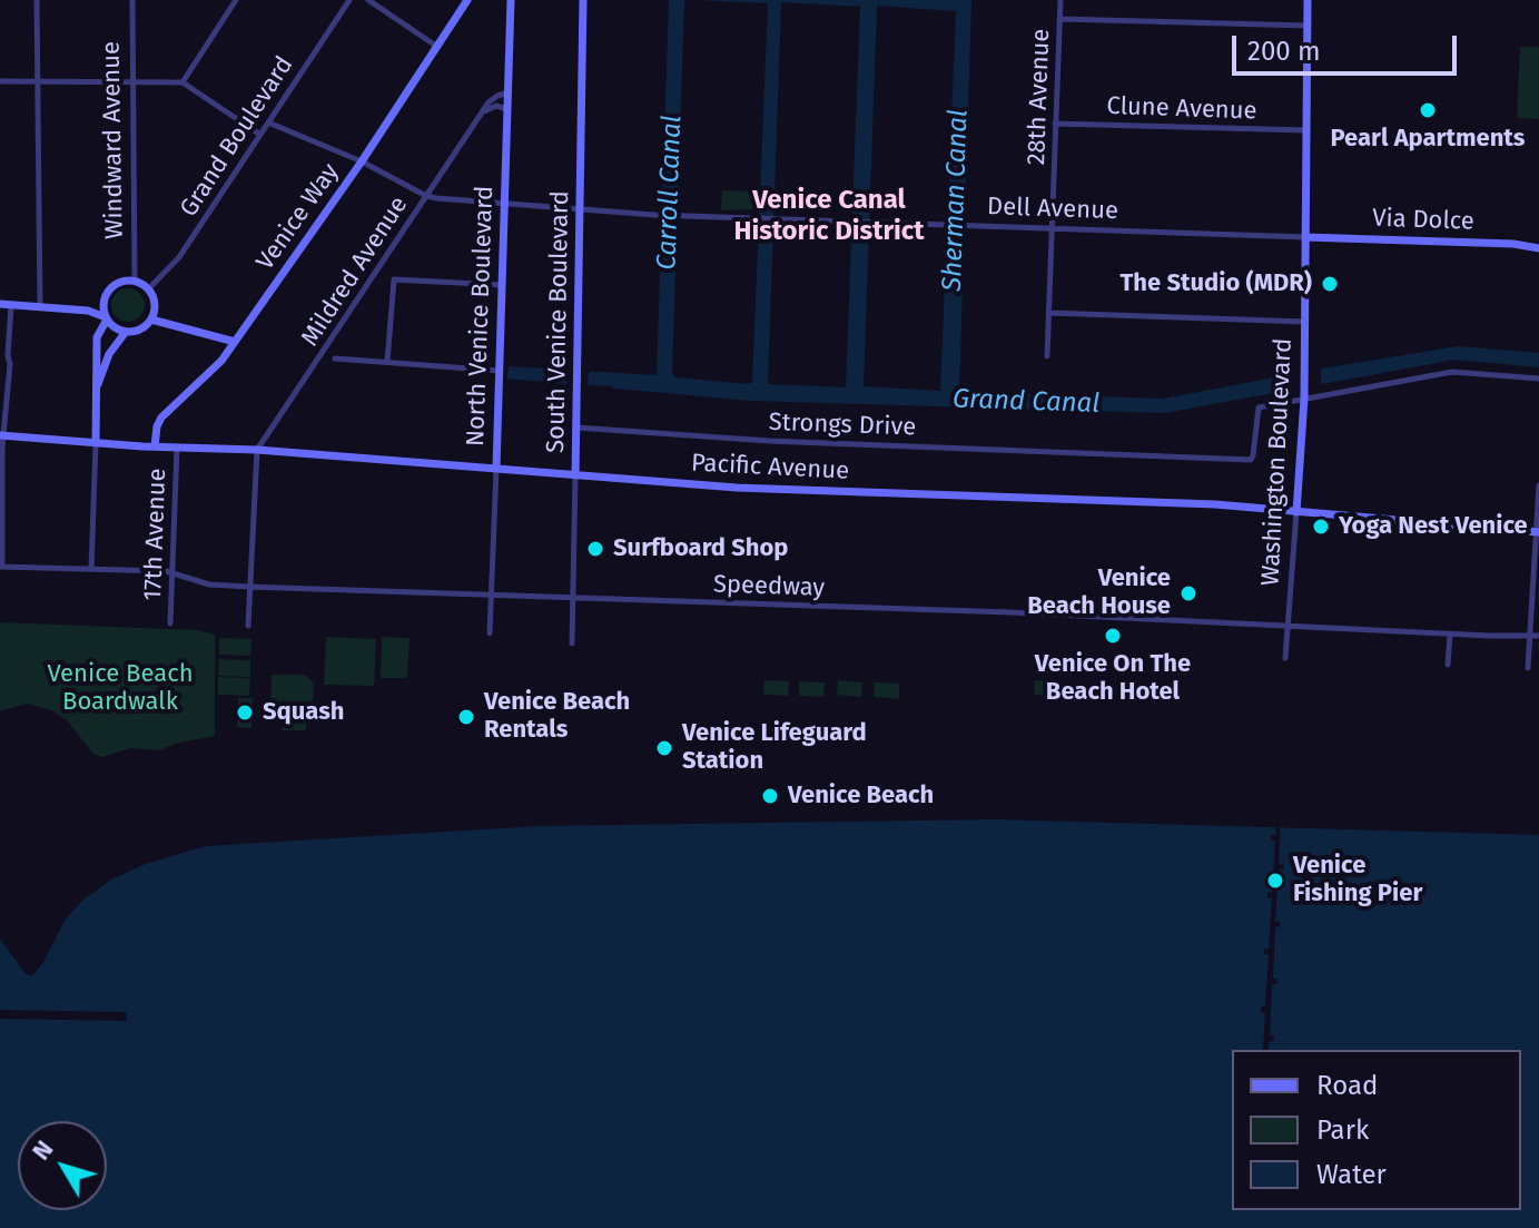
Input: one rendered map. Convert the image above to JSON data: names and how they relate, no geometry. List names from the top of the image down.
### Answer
{
  "streets": {
    "main road": [
      "Venice Way",
      "Via Dolce",
      "North Venice Boulevard",
      "South Venice Boulevard",
      "Washington Boulevard",
      "Pacific Avenue"
    ],
    "street": [
      "28th Avenue",
      "Clune Avenue",
      "Grand Boulevard",
      "Windward Avenue",
      "Dell Avenue",
      "Mildred Avenue",
      "Strongs Drive",
      "17th Avenue",
      "Speedway"
    ]
  },
  "crossings": [
    ["28th Avenue", "Clune Avenue"],
    ["28th Avenue", "Dell Avenue"],
    ["Clune Avenue", "Washington Boulevard"],
    ["Grand Boulevard", "Windward Avenue"],
    ["Dell Avenue", "Via Dolce"],
    ["Dell Avenue", "Mildred Avenue"],
    ["Dell Avenue", "North Venice Boulevard"],
    ["Dell Avenue", "South Venice Boulevard"],
    ["Dell Avenue", "Washington Boulevard"],
    ["Venice Way", "Pacific Avenue"],
    ["Via Dolce", "Washington Boulevard"],
    ["Mildred Avenue", "North Venice Boulevard"],
    ["Mildred Avenue", "Pacific Avenue"],
    ["North Venice Boulevard", "Pacific Avenue"],
    ["North Venice Boulevard", "Speedway"],
    ["South Venice Boulevard", "Strongs Drive"],
    ["South Venice Boulevard", "Pacific Avenue"],
    ["South Venice Boulevard", "Speedway"],
    ["Strongs Drive", "Washington Boulevard"],
    ["Washington Boulevard", "Pacific Avenue"],
    ["Washington Boulevard", "Speedway"],
    ["Pacific Avenue", "17th Avenue"],
    ["17th Avenue", "Speedway"]
  ],
  "districts": ["Venice Canal Historic District"],
  "water": ["Carroll Canal", "Sherman Canal", "Grand Canal"],
  "parks": ["Venice Beach Boardwalk"],
  "places": [
    "Pearl Apartments",
    "The Studio (MDR)",
    "Yoga Nest Venice",
    "Surfboard Shop",
    "Venice Beach House",
    "Venice On The Beach Hotel",
    "Squash",
    "Venice Beach Rentals",
    "Venice Lifeguard Station",
    "Venice Beach",
    "Venice Fishing Pier"
  ],
  "legend": ["Road", "Park", "Water"],
  "scale_bar": "200 m",
  "north": "top left"
}
